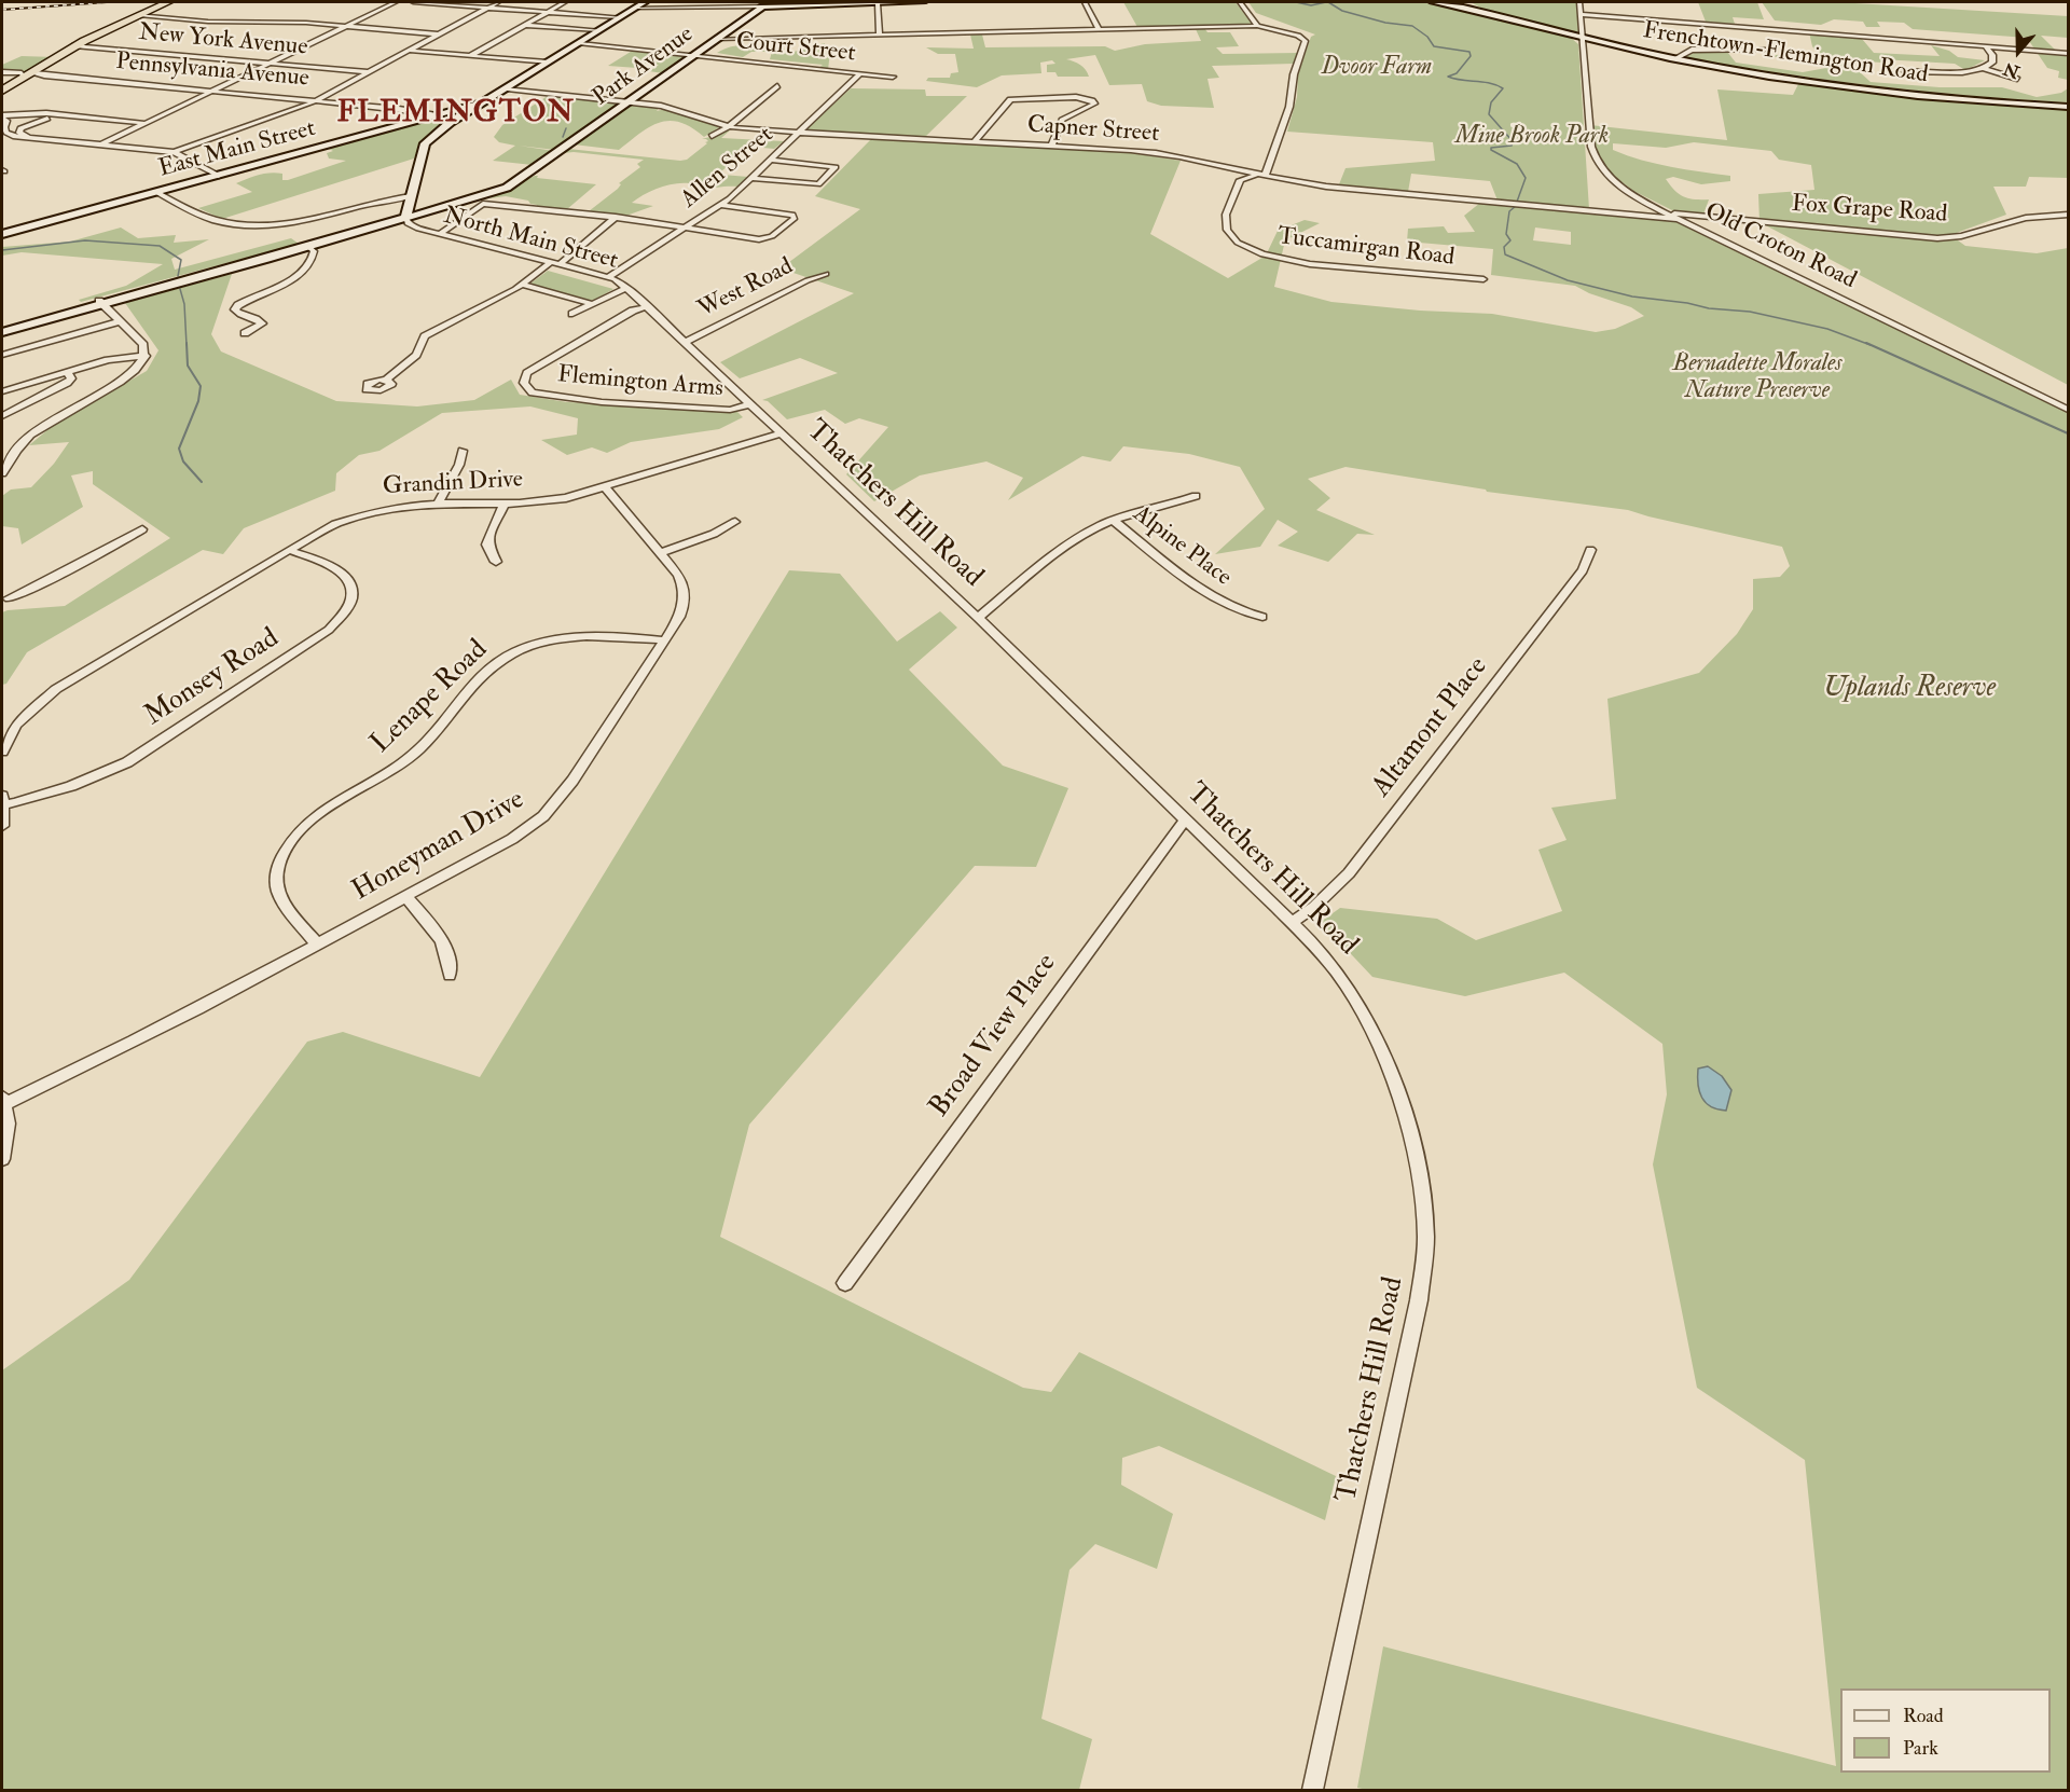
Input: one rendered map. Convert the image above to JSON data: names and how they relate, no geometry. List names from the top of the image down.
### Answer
{
  "streets": {
    "street": [
      "New York Avenue",
      "Court Street",
      "Frenchtown-Flemington Road",
      "Park Avenue",
      "Pennsylvania Avenue",
      "Capner Street",
      "East Main Street",
      "Allen Street",
      "Fox Grape Road",
      "North Main Street",
      "Old Croton Road",
      "Tuccamirgan Road",
      "West Road",
      "Flemington Arms",
      "Grandin Drive",
      "Thatchers Hill Road",
      "Alpine Place",
      "Monsey Road",
      "Lenape Road",
      "Altamont Place",
      "Honeyman Drive",
      "Broad View Place"
    ]
  },
  "crossings": [
    ["Court Street", "Park Avenue"],
    ["Court Street", "Allen Street"],
    ["Frenchtown-Flemington Road", "Old Croton Road"],
    ["Park Avenue", "Capner Street"],
    ["Park Avenue", "North Main Street"],
    ["Pennsylvania Avenue", "East Main Street"],
    ["Pennsylvania Avenue", "North Main Street"],
    ["Capner Street", "Allen Street"],
    ["Capner Street", "Old Croton Road"],
    ["East Main Street", "North Main Street"],
    ["Allen Street", "North Main Street"],
    ["Fox Grape Road", "Old Croton Road"],
    ["North Main Street", "West Road"],
    ["North Main Street", "Flemington Arms"],
    ["North Main Street", "Grandin Drive"],
    ["North Main Street", "Thatchers Hill Road"],
    ["Grandin Drive", "Thatchers Hill Road"],
    ["Grandin Drive", "Monsey Road"],
    ["Grandin Drive", "Honeyman Drive"],
    ["Thatchers Hill Road", "Altamont Place"],
    ["Thatchers Hill Road", "Broad View Place"],
    ["Lenape Road", "Honeyman Drive"]
  ],
  "districts": ["FLEMINGTON"],
  "parks": [
    "Dvoor Farm",
    "Mine Brook Park",
    "Bernadette Morales Nature Preserve",
    "Uplands Reserve"
  ],
  "legend": ["Road", "Park"],
  "north": "bottom"
}
